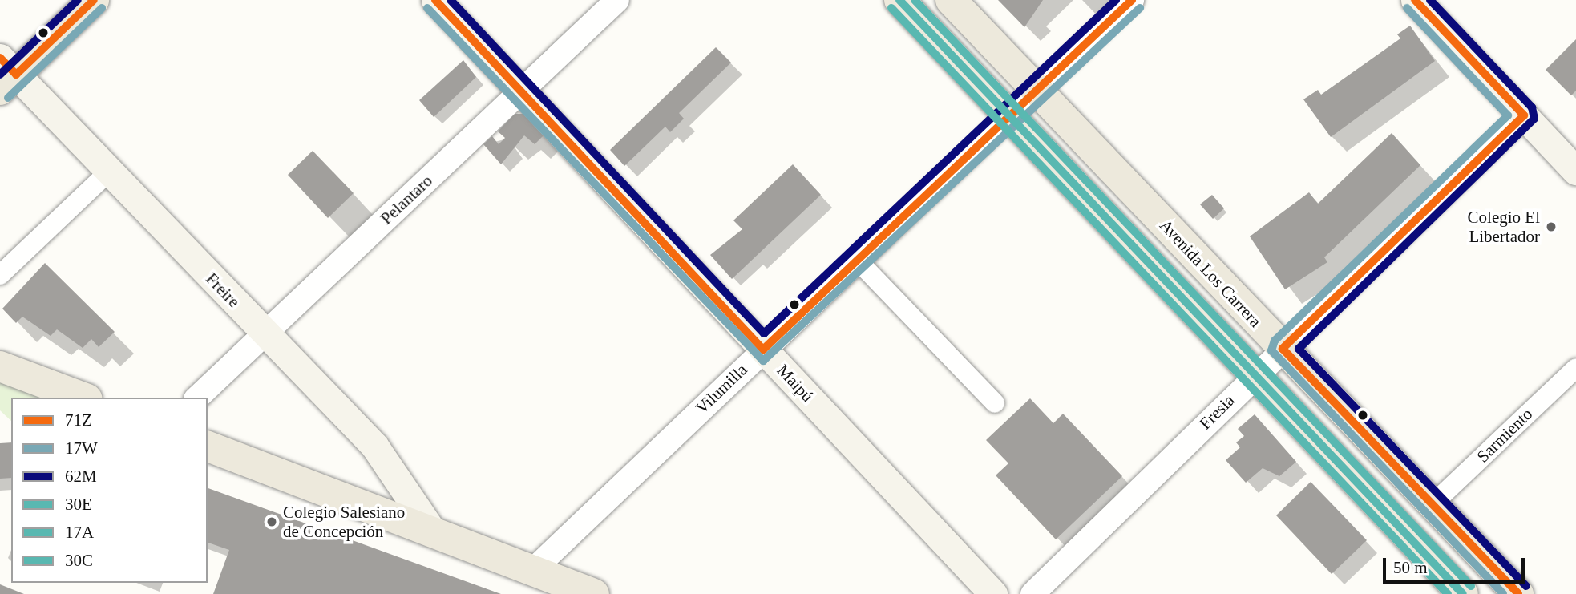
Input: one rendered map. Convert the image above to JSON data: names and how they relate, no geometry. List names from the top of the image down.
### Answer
{
  "streets": {
    "main road": ["Avenida Los Carrera", "Freire", "Maipú"],
    "street": [
      "Pelantaro",
      "Vilumilla",
      "Fresia",
      "Sarmiento"
    ]
  },
  "crossings": [
    ["Pelantaro", "Freire"],
    ["Pelantaro", "Maipú"],
    ["Avenida Los Carrera", "Vilumilla"],
    ["Avenida Los Carrera", "Fresia"],
    ["Avenida Los Carrera", "Sarmiento"],
    ["Maipú", "Vilumilla"]
  ],
  "places": ["Colegio El Libertador", "Colegio Salesiano de Concepción"],
  "lines": [
    "transit line 71Z",
    "transit line 62M",
    "transit line 30E",
    "transit line 30C",
    "transit line 17W",
    "transit line 17A"
  ],
  "legend": [
    "71Z",
    "17W",
    "62M",
    "30E",
    "17A",
    "30C"
  ],
  "scale_bar": "50 m"
}
